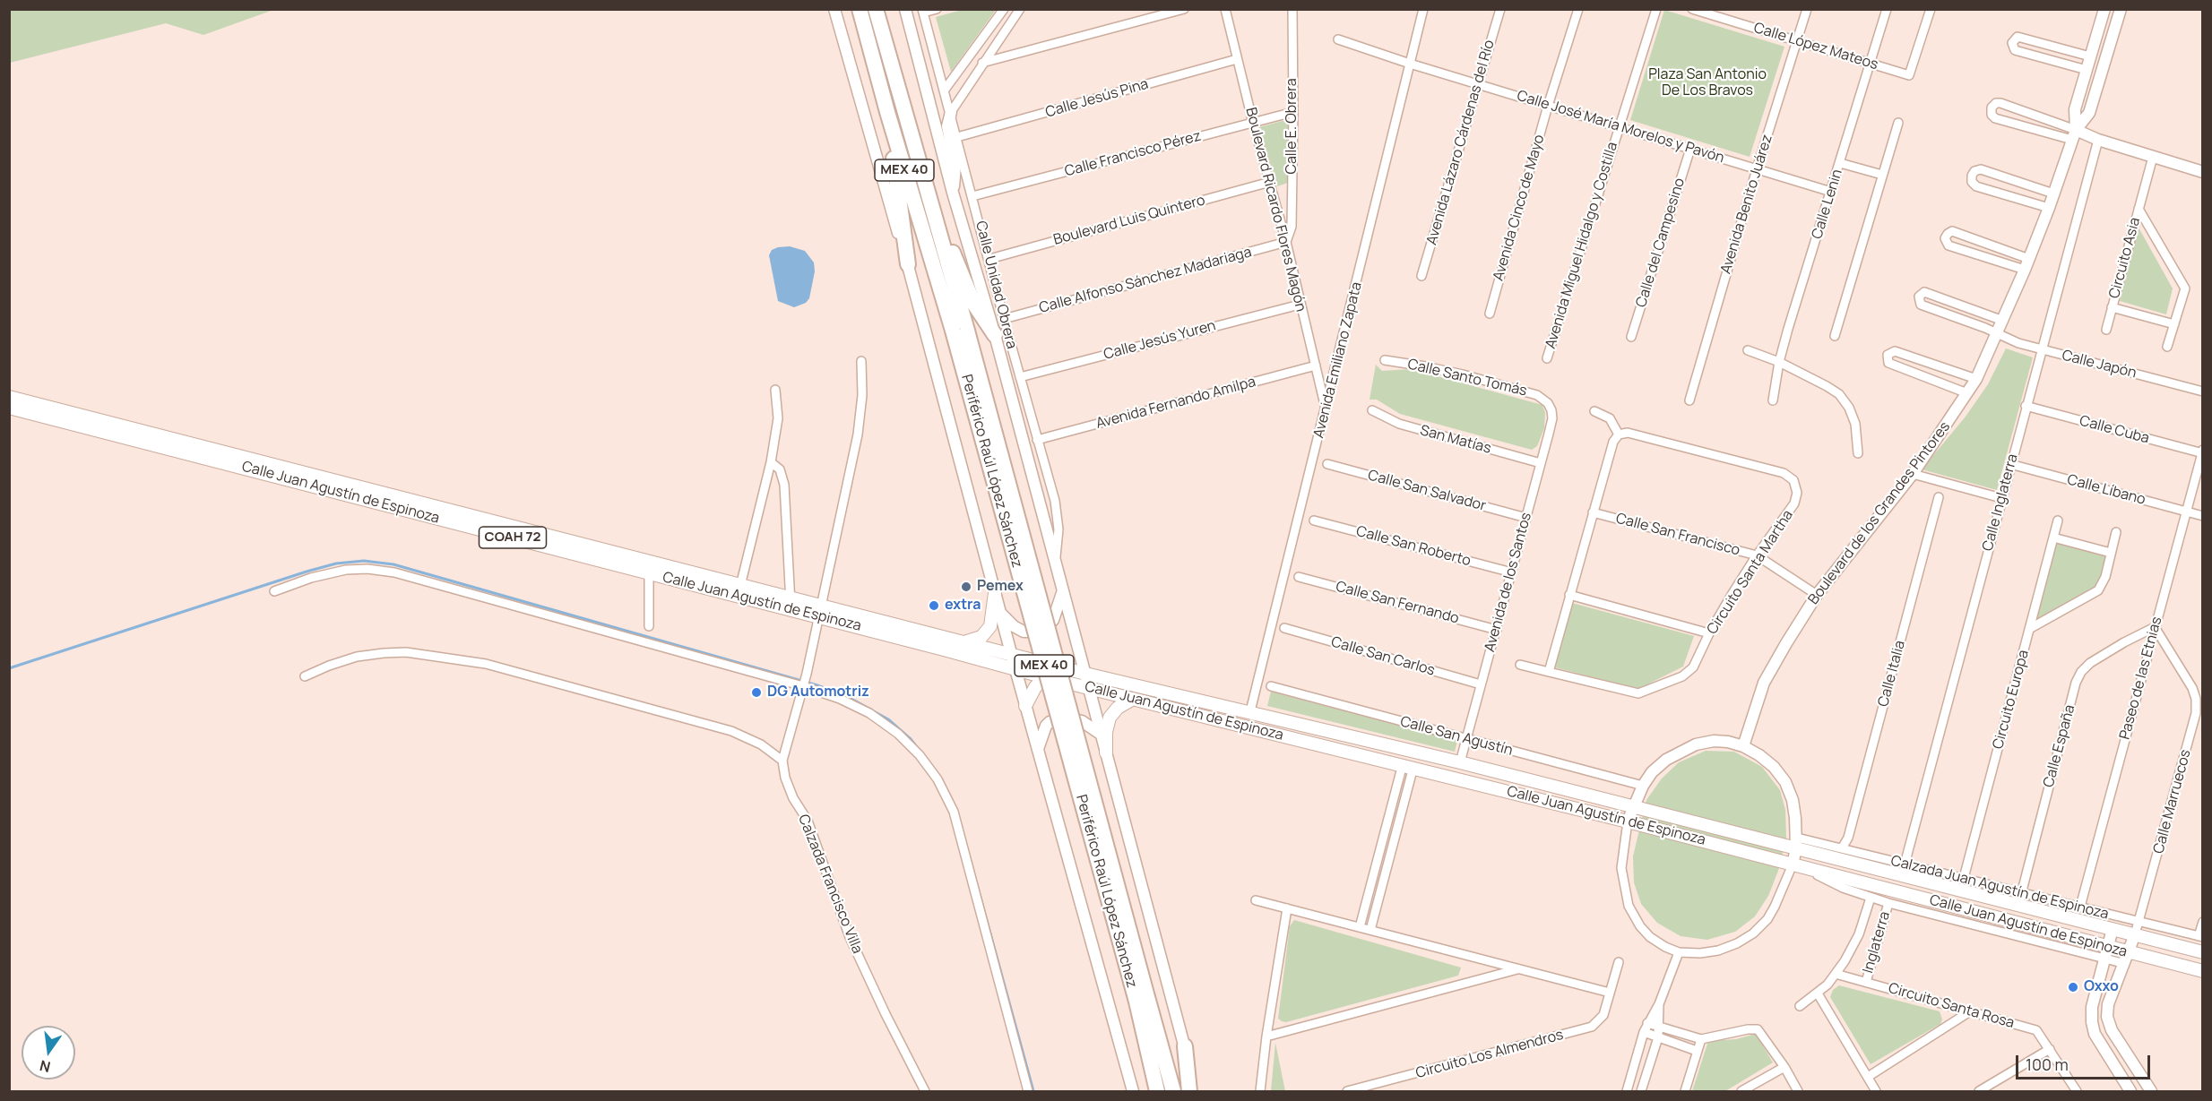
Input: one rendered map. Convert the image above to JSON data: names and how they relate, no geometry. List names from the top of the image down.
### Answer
{
  "streets": {
    "highway": ["MEX 40", "Periférico Raúl López Sánchez"],
    "main road": ["Calle Juan Agustín de Espinoza", "Boulevard de los Grandes Pintores", "COAH 72"],
    "street": [
      "Calle López Mateos",
      "Calle Jesús Pina",
      "Calle E. Obrera",
      "Calle José María Morelos y Pavón",
      "Avenida Lázaro Cárdenas del Río",
      "Calle Francisco Pérez",
      "Avenida Benito Juárez",
      "Calle Lenin",
      "Avenida Cinco de Mayo",
      "Boulevard Ricardo Flores Magón",
      "Boulevard Luis Quintero",
      "Calle del Campesino",
      "Avenida Miguel Hidalgo y Costilla",
      "Circuito Asia",
      "Calle Alfonso Sánchez Madariaga",
      "Calle Unidad Obrera",
      "Calle Jesús Yuren",
      "Avenida Emiliano Zapata",
      "Calle Japón",
      "Calle Santo Tomás",
      "Avenida Fernando Amilpa",
      "Calle Cuba",
      "San Matías",
      "Calle Líbano",
      "Calle San Salvador",
      "Calle Inglaterra",
      "Calle San Francisco",
      "Calle San Roberto",
      "Circuito Santa Martha",
      "Avenida de los Santos",
      "Calle San Fernando",
      "Calle San Carlos",
      "Calle Italia",
      "Paseo de las Etnias",
      "Circuito Europa",
      "Calle San Agustín",
      "Calle España",
      "Calle Marruecos",
      "Calzada Francisco Villa",
      "Calzada Juan Agustín de Espinoza",
      "Inglaterra",
      "Circuito Santa Rosa",
      "Circuito Los Almendros"
    ]
  },
  "crossings": [
    ["Calle López Mateos", "Avenida Benito Juárez"],
    ["Calle López Mateos", "Calle Lenin"],
    ["Calle Jesús Pina", "Boulevard Ricardo Flores Magón"],
    ["Calle Jesús Pina", "Calle Unidad Obrera"],
    ["Calle E. Obrera", "Calle Francisco Pérez"],
    ["Calle E. Obrera", "Boulevard Ricardo Flores Magón"],
    ["Calle E. Obrera", "Calle Alfonso Sánchez Madariaga"],
    ["Calle José María Morelos y Pavón", "Avenida Lázaro Cárdenas del Río"],
    ["Calle José María Morelos y Pavón", "Avenida Benito Juárez"],
    ["Calle José María Morelos y Pavón", "Calle Lenin"],
    ["Calle José María Morelos y Pavón", "Avenida Cinco de Mayo"],
    ["Calle José María Morelos y Pavón", "Calle del Campesino"],
    ["Calle José María Morelos y Pavón", "Avenida Miguel Hidalgo y Costilla"],
    ["Calle José María Morelos y Pavón", "Avenida Emiliano Zapata"],
    ["Calle Francisco Pérez", "Boulevard Ricardo Flores Magón"],
    ["Calle Francisco Pérez", "Calle Unidad Obrera"],
    ["Boulevard Ricardo Flores Magón", "Boulevard Luis Quintero"],
    ["Boulevard Ricardo Flores Magón", "Calle Alfonso Sánchez Madariaga"],
    ["Boulevard Ricardo Flores Magón", "Calle Jesús Yuren"],
    ["Boulevard Ricardo Flores Magón", "Avenida Emiliano Zapata"],
    ["Boulevard Ricardo Flores Magón", "Avenida Fernando Amilpa"],
    ["Boulevard Luis Quintero", "Calle Unidad Obrera"],
    ["Calle Alfonso Sánchez Madariaga", "Calle Unidad Obrera"],
    ["Calle Unidad Obrera", "Calle Jesús Yuren"],
    ["Calle Unidad Obrera", "Avenida Fernando Amilpa"],
    ["Avenida Emiliano Zapata", "Calle Juan Agustín de Espinoza"],
    ["Calle Japón", "Calle Inglaterra"],
    ["Calle Japón", "Boulevard de los Grandes Pintores"],
    ["Calle Santo Tomás", "Avenida de los Santos"],
    ["Calle Cuba", "Calle Inglaterra"],
    ["Calle Cuba", "Paseo de las Etnias"],
    ["San Matías", "Avenida de los Santos"],
    ["Calle Líbano", "Calle Inglaterra"],
    ["Calle Líbano", "Paseo de las Etnias"],
    ["Calle San Salvador", "Avenida de los Santos"],
    ["Calle Juan Agustín de Espinoza", "Avenida de los Santos"],
    ["Calle Juan Agustín de Espinoza", "Calle España"],
    ["Calle Juan Agustín de Espinoza", "Calle Marruecos"],
    ["Calle Juan Agustín de Espinoza", "Calzada Francisco Villa"],
    ["Calle Juan Agustín de Espinoza", "Calzada Juan Agustín de Espinoza"],
    ["Calle Inglaterra", "Calzada Juan Agustín de Espinoza"],
    ["Boulevard de los Grandes Pintores", "Calle San Francisco"],
    ["Calle San Francisco", "Circuito Santa Martha"],
    ["Calle San Roberto", "Avenida de los Santos"],
    ["Avenida de los Santos", "Calle San Fernando"],
    ["Avenida de los Santos", "Calle San Carlos"],
    ["Avenida de los Santos", "Calle San Agustín"],
    ["Calle Italia", "Calzada Juan Agustín de Espinoza"],
    ["Paseo de las Etnias", "Calle España"],
    ["Paseo de las Etnias", "Calle Marruecos"],
    ["Paseo de las Etnias", "Calzada Juan Agustín de Espinoza"],
    ["Circuito Europa", "Calzada Juan Agustín de Espinoza"],
    ["Calle España", "Calle Marruecos"],
    ["Calle España", "Calzada Juan Agustín de Espinoza"],
    ["Calle Marruecos", "Calzada Juan Agustín de Espinoza"],
    ["Inglaterra", "Circuito Santa Rosa"]
  ],
  "parks": ["Plaza San Antonio De Los Bravos"],
  "places": [
    "Pemex",
    "extra",
    "DG Automotriz",
    "Oxxo"
  ],
  "scale_bar": "100 m",
  "north": "bottom"
}
